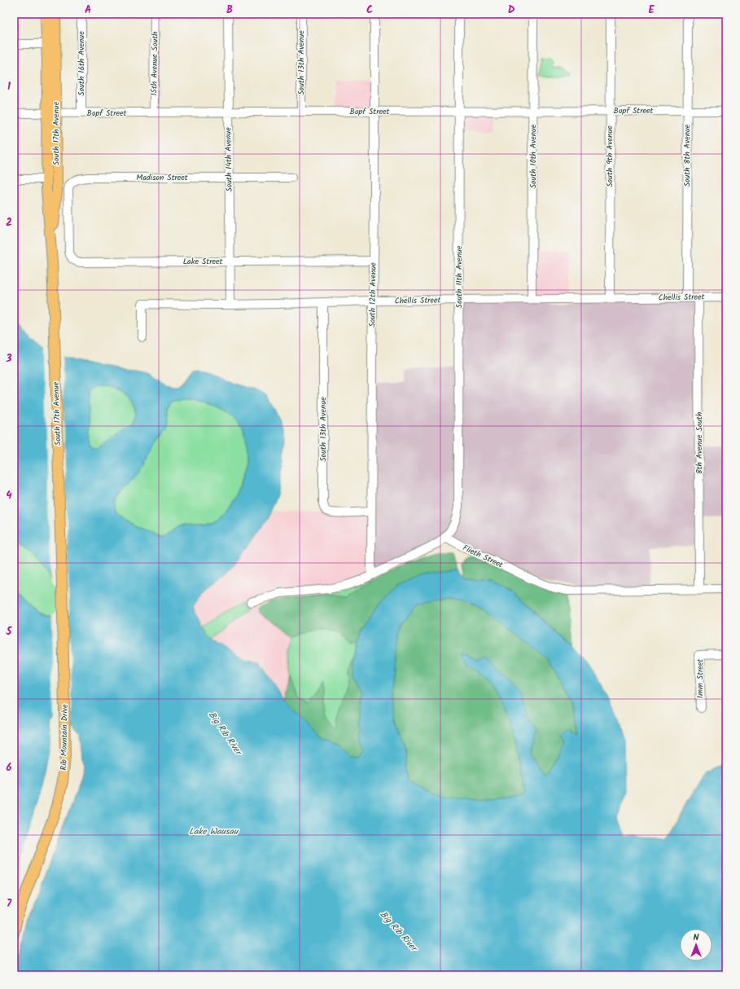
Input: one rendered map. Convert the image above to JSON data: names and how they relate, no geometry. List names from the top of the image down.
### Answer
{
  "streets": {
    "main road": ["South 17th Avenue", "Rib Mountain Drive"],
    "street": [
      "South 13th Avenue",
      "South 16th Avenue",
      "15th Avenue South",
      "Bopf Street",
      "South 8th Avenue",
      "South 10th Avenue",
      "South 9th Avenue",
      "South 14th Avenue",
      "Madison Street",
      "Lake Street",
      "South 11th Avenue",
      "South 12th Avenue",
      "Chellis Street",
      "8th Avenue South",
      "Flieth Street",
      "Imm Street"
    ]
  },
  "crossings": [
    ["South 13th Avenue", "Bopf Street"],
    ["South 13th Avenue", "South 12th Avenue"],
    ["South 13th Avenue", "Chellis Street"],
    ["South 16th Avenue", "Bopf Street"],
    ["15th Avenue South", "Bopf Street"],
    ["Bopf Street", "South 17th Avenue"],
    ["Bopf Street", "South 8th Avenue"],
    ["Bopf Street", "South 10th Avenue"],
    ["Bopf Street", "South 9th Avenue"],
    ["Bopf Street", "South 14th Avenue"],
    ["Bopf Street", "South 11th Avenue"],
    ["Bopf Street", "South 12th Avenue"],
    ["South 17th Avenue", "Rib Mountain Drive"],
    ["South 8th Avenue", "Chellis Street"],
    ["South 10th Avenue", "Chellis Street"],
    ["South 9th Avenue", "Chellis Street"],
    ["South 14th Avenue", "Madison Street"],
    ["South 14th Avenue", "Lake Street"],
    ["South 14th Avenue", "Chellis Street"],
    ["Madison Street", "Lake Street"],
    ["Lake Street", "South 12th Avenue"],
    ["South 11th Avenue", "Chellis Street"],
    ["South 11th Avenue", "Flieth Street"],
    ["South 12th Avenue", "Chellis Street"],
    ["Chellis Street", "8th Avenue South"],
    ["8th Avenue South", "Flieth Street"]
  ],
  "water": ["Big Rib River", "Lake Wausau"],
  "north": "top",
  "grid": {
    "columns": [
      "A",
      "B",
      "C",
      "D",
      "E"
    ],
    "rows": [
      "1",
      "2",
      "3",
      "4",
      "5",
      "6",
      "7"
    ]
  }
}
